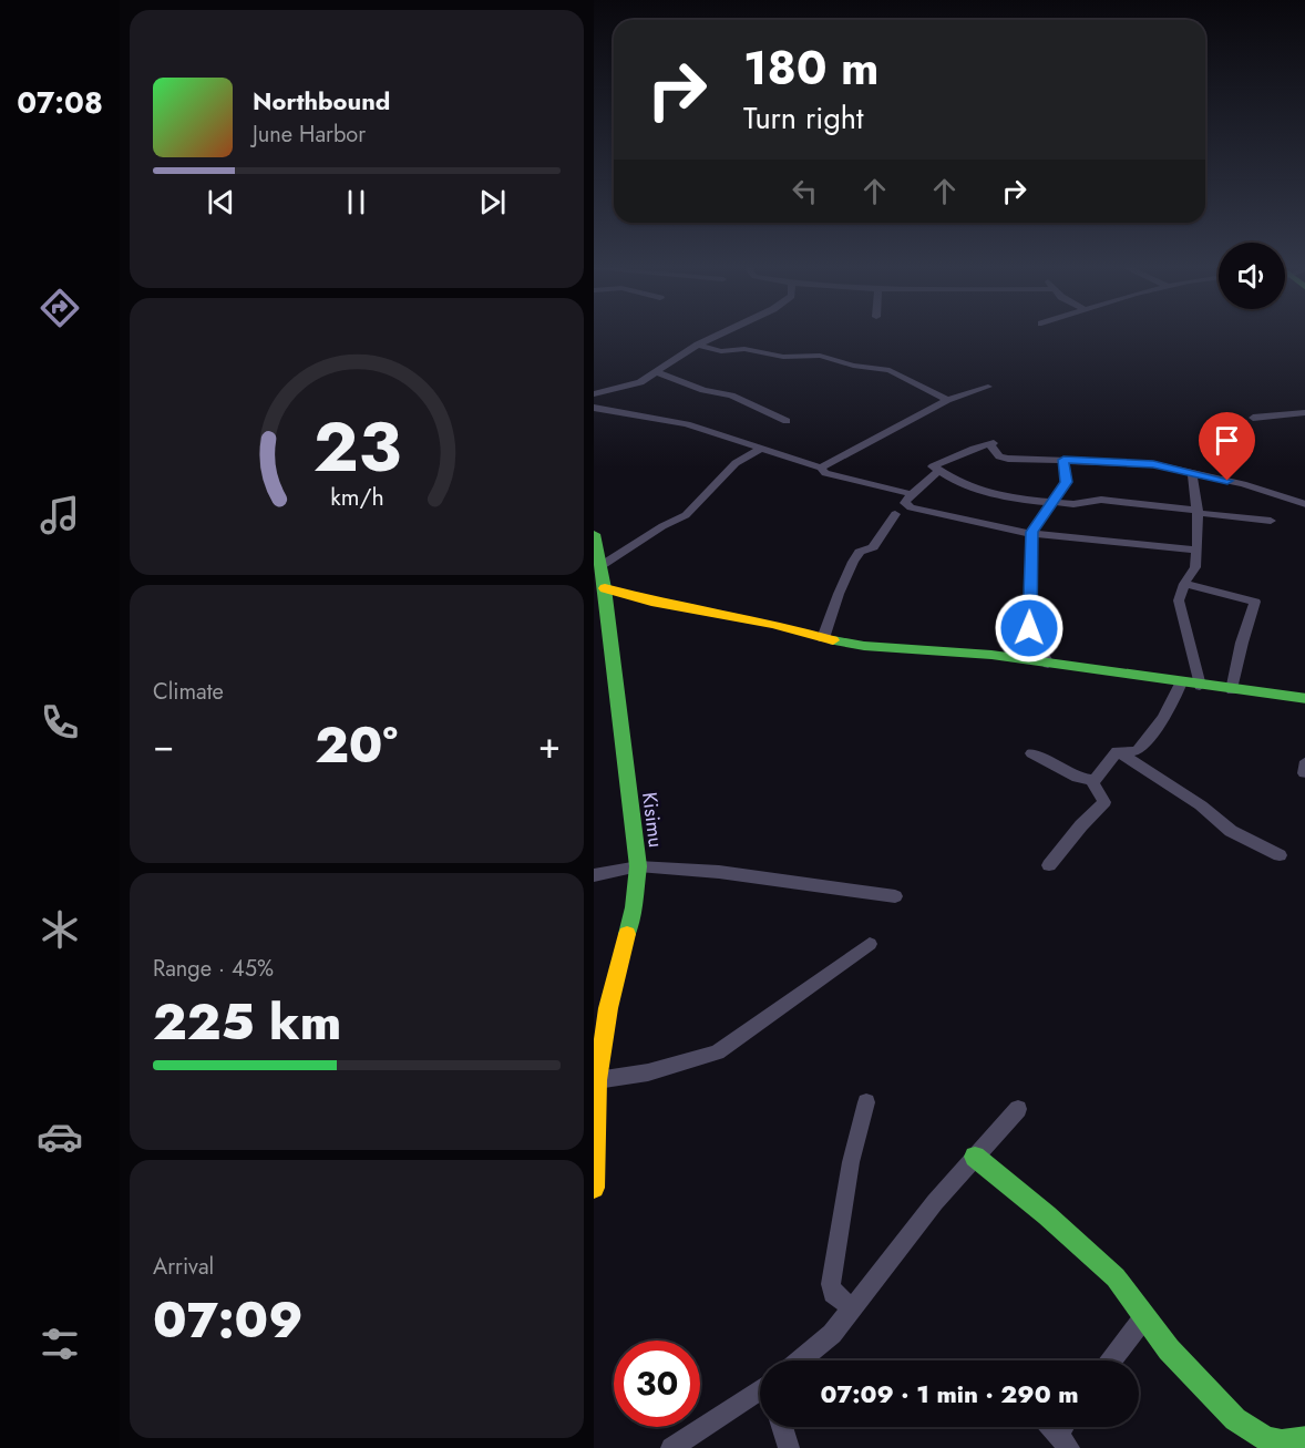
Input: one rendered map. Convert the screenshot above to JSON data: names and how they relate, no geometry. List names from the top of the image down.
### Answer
{
  "streets": {
    "street": ["Kisimu"]
  },
  "page": {
    "tabs": "07:08",
    "turn": ["180 m", "Turn right"],
    "song": ["Northbound", "June Harbor"],
    "tile": [
      "Climate",
      ["Range · 45%", "225 km"],
      ["Arrival", "07:09"]
    ],
    "heat": ["−", "20°", "+"],
    "limit": "30",
    "trip": "07:09 · 1 min · 290 m",
    "gauge": ["23", "km/h"]
  }
}
